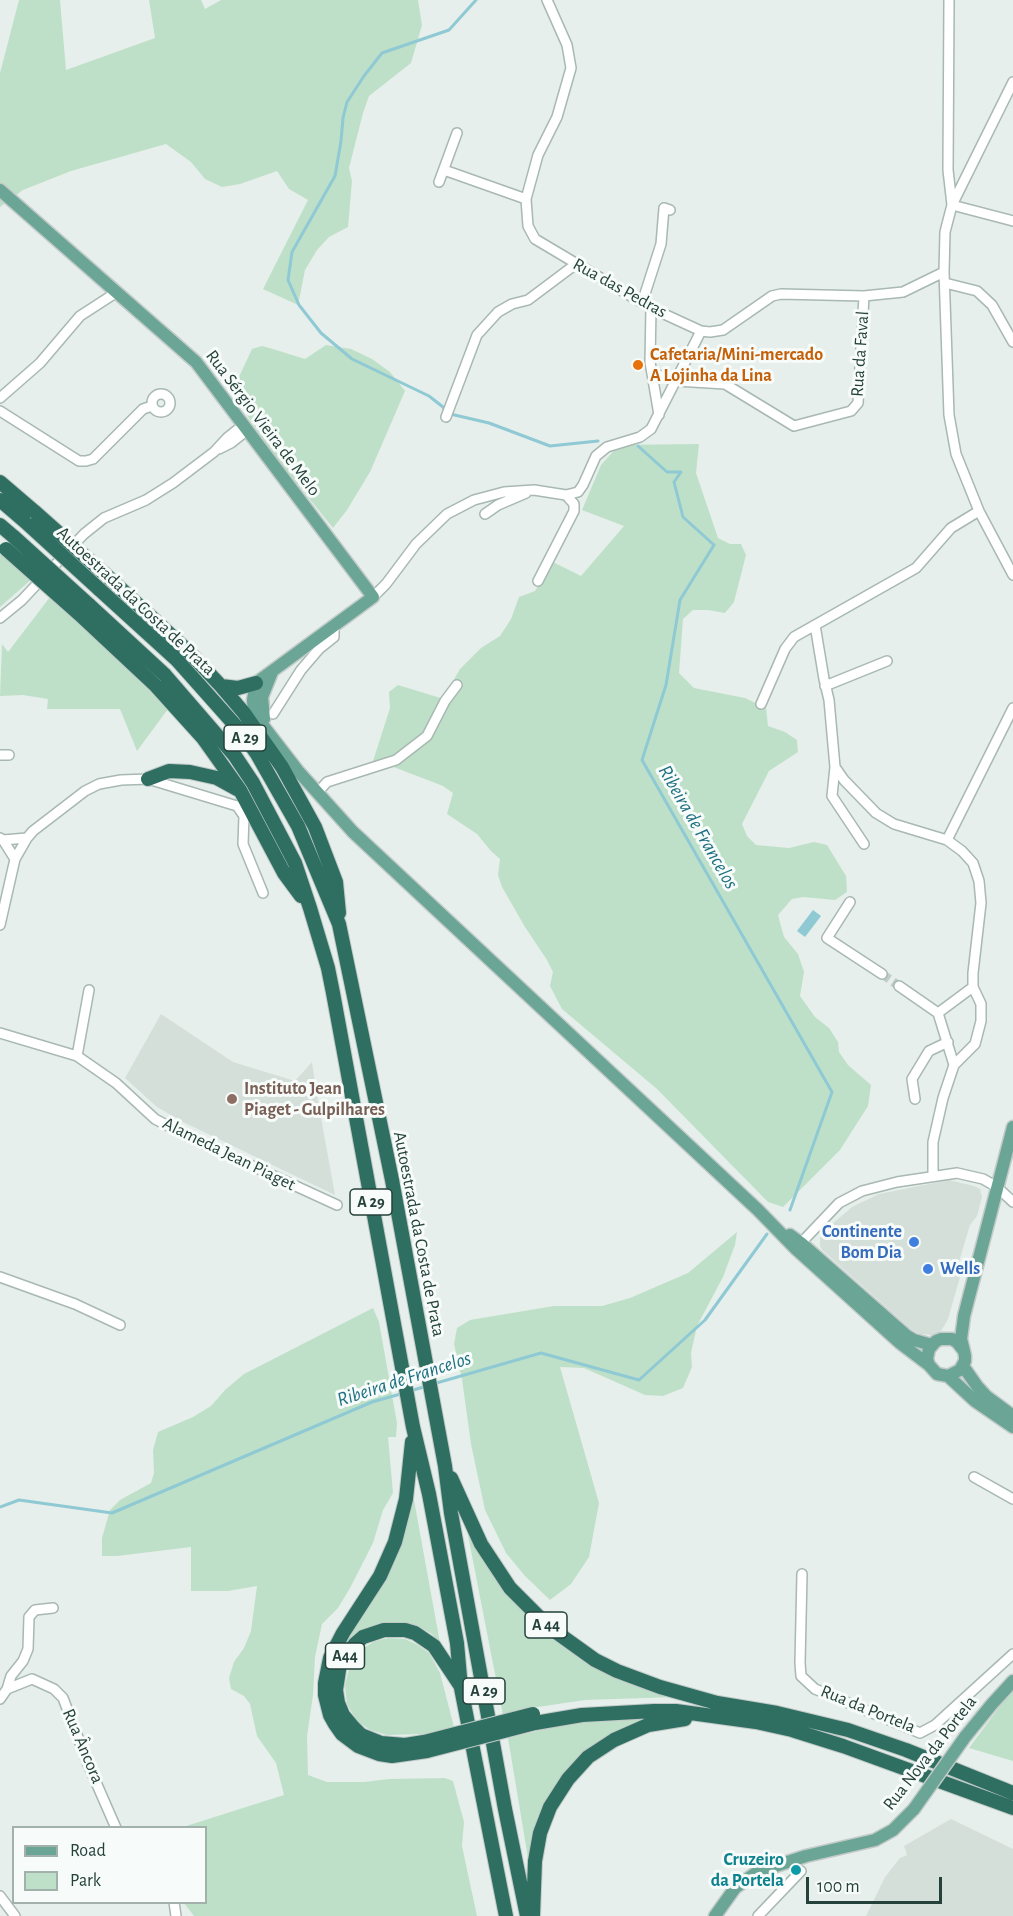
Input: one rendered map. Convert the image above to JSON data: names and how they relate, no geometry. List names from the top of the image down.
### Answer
{
  "streets": {
    "highway": [
      "Autoestrada da Costa de Prata",
      "A 29",
      "A 44",
      "A44"
    ],
    "main road": ["Rua Sérgio Vieira de Melo", "Rua Nova da Portela"],
    "street": [
      "Rua das Pedras",
      "Rua da Faval",
      "Alameda Jean Piaget",
      "Rua da Portela",
      "Rua Âncora"
    ]
  },
  "crossings": [
    ["Autoestrada da Costa de Prata", "A 29"],
    ["Autoestrada da Costa de Prata", "A 44"],
    ["Autoestrada da Costa de Prata", "A44"]
  ],
  "water": ["Ribeira de Francelos"],
  "places": [
    "Cafetaria/Mini-mercado A Lojinha da Lina",
    "Instituto Jean Piaget - Gulpilhares",
    "Continente Bom Dia",
    "Wells",
    "Cruzeiro da Portela"
  ],
  "legend": ["Road", "Park"],
  "scale_bar": "100 m"
}
